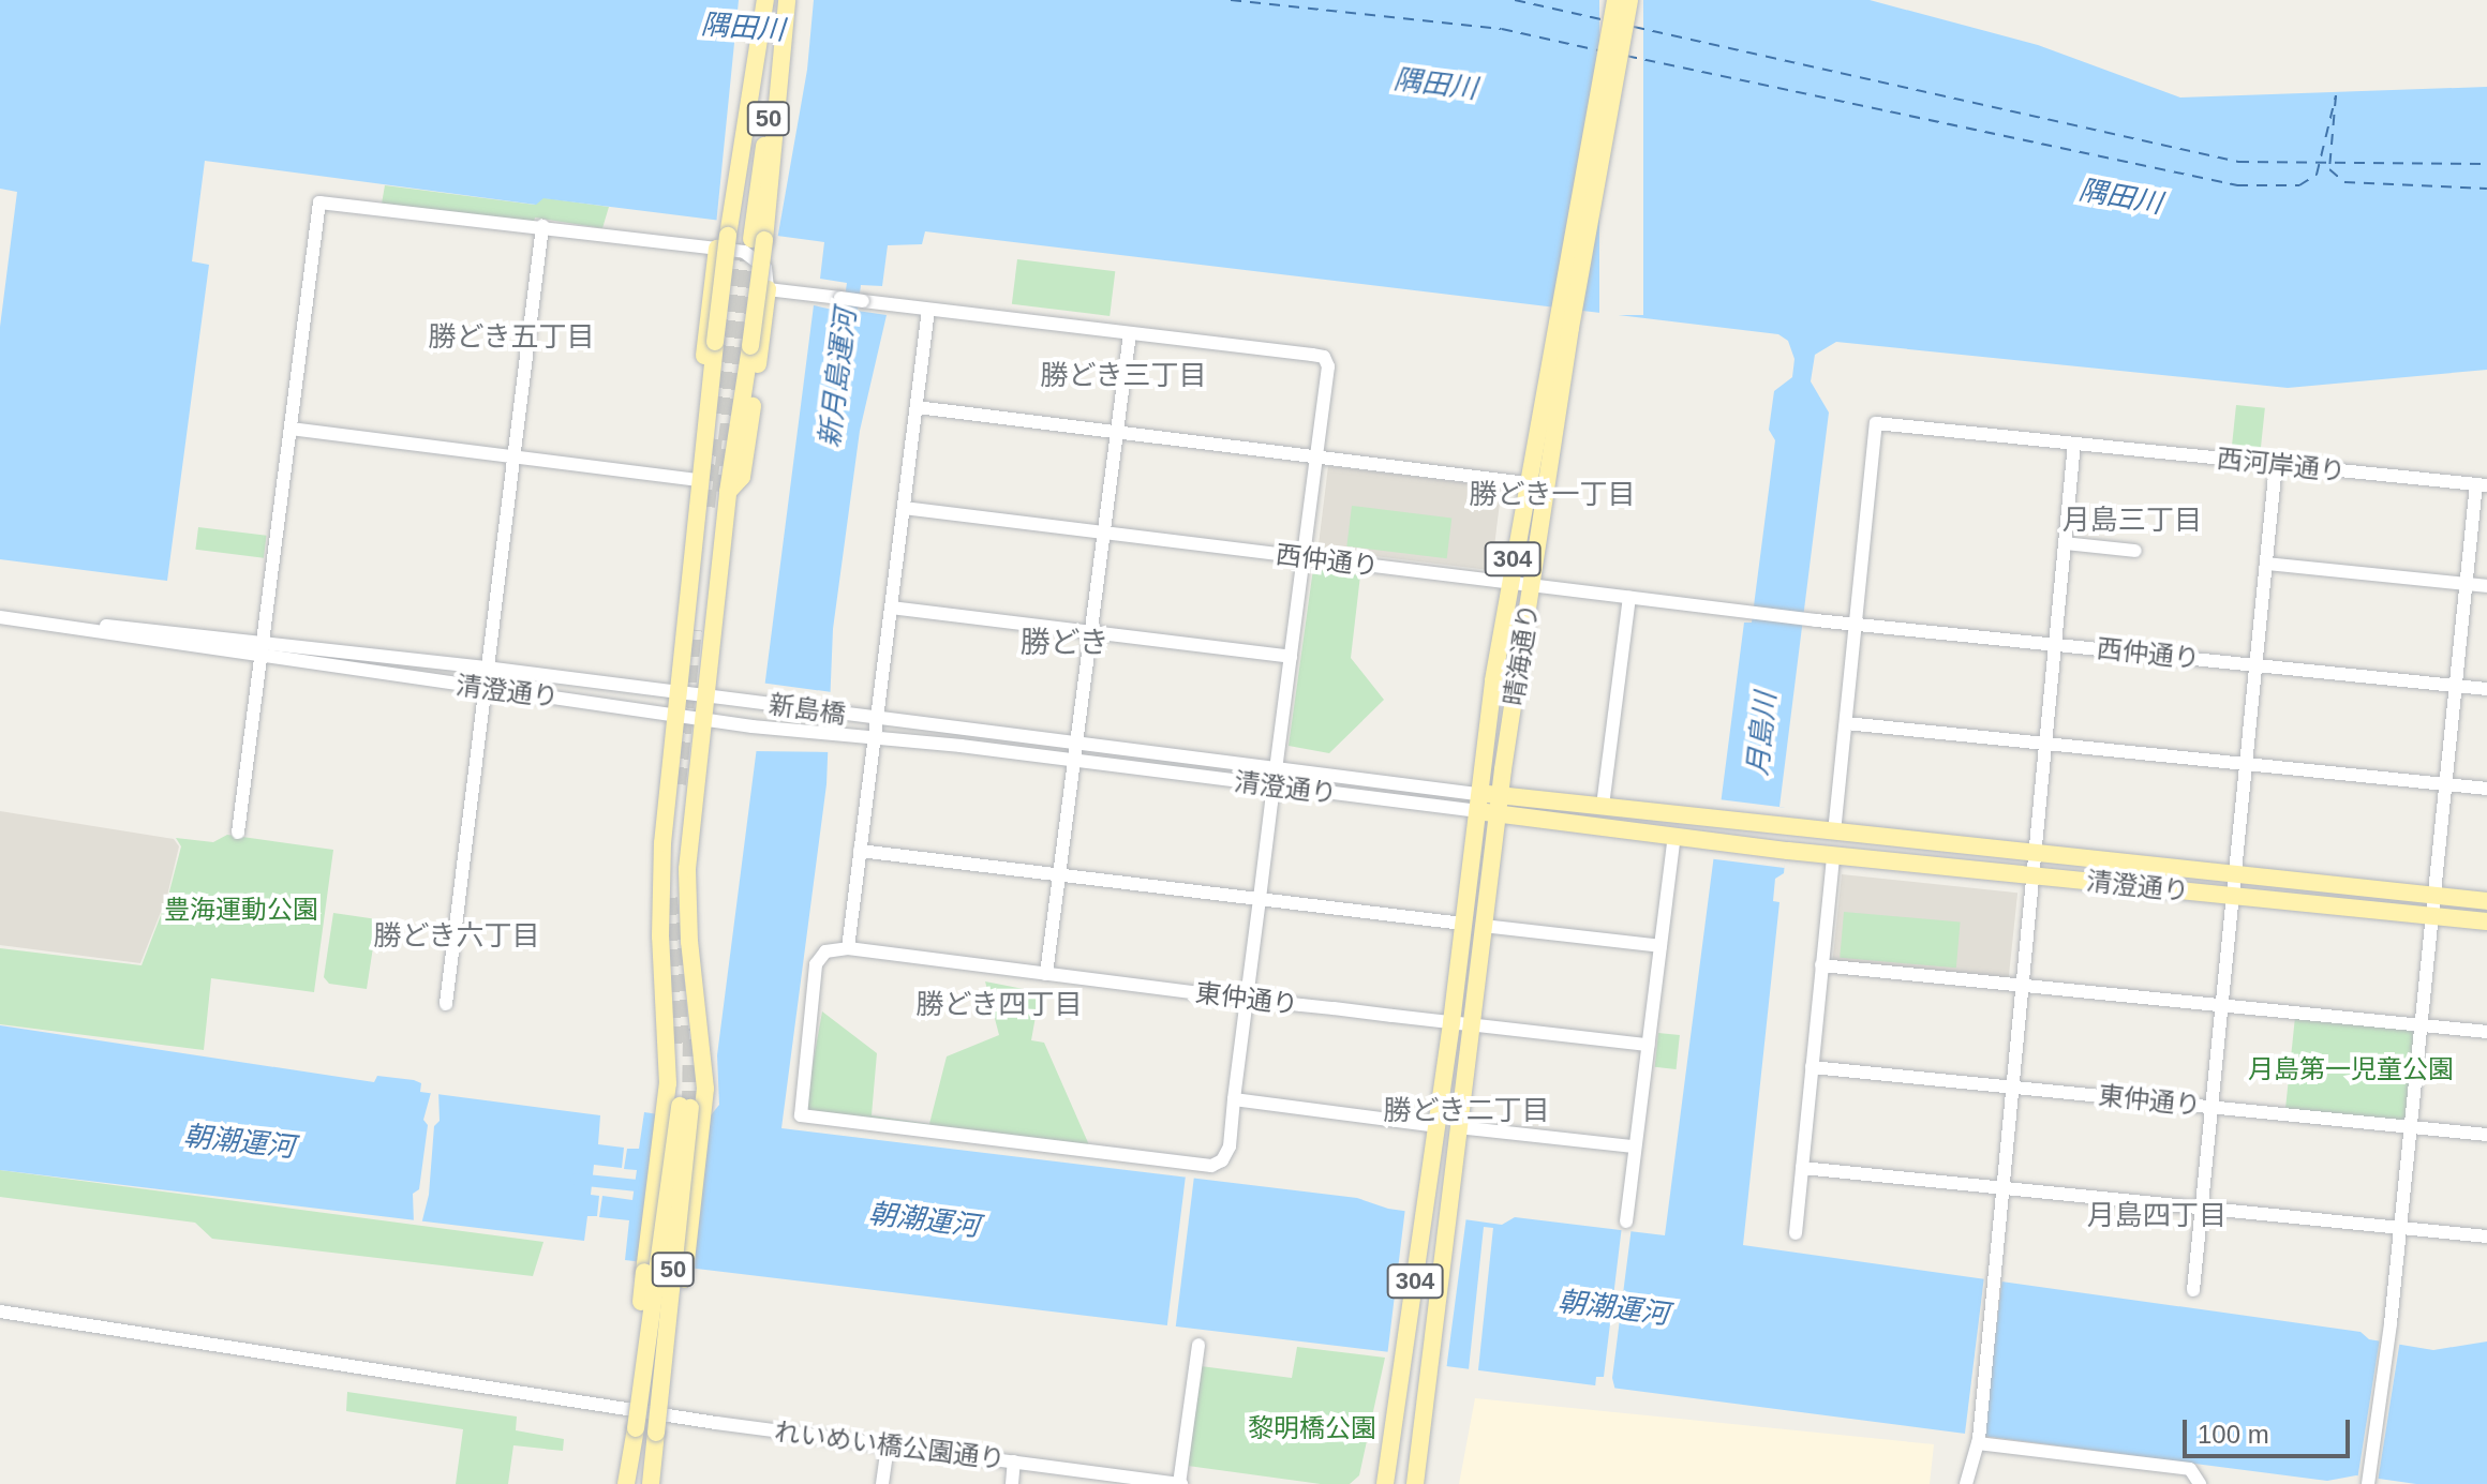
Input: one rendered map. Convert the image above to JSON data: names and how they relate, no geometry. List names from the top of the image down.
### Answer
{
  "streets": {
    "main road": [
      "50",
      "304",
      "晴海通り",
      "清澄通り"
    ],
    "street": [
      "西河岸通り",
      "西仲通り",
      "新島橋",
      "東仲通り",
      "れいめい橋公園通り"
    ]
  },
  "crossings": [
    ["50", "清澄通り"],
    ["西河岸通り", "西仲通り"],
    ["西仲通り", "晴海通り"],
    ["晴海通り", "清澄通り"],
    ["晴海通り", "東仲通り"],
    ["清澄通り", "新島橋"]
  ],
  "districts": [
    "勝どき五丁目",
    "勝どき三丁目",
    "勝どき一丁目",
    "月島三丁目",
    "勝どき",
    "勝どき六丁目",
    "勝どき四丁目",
    "勝どき二丁目",
    "月島四丁目"
  ],
  "water": [
    "隅田川",
    "新月島運河",
    "月島川",
    "朝潮運河"
  ],
  "parks": ["豊海運動公園", "月島第一児童公園", "黎明橋公園"],
  "scale_bar": "100 m"
}
